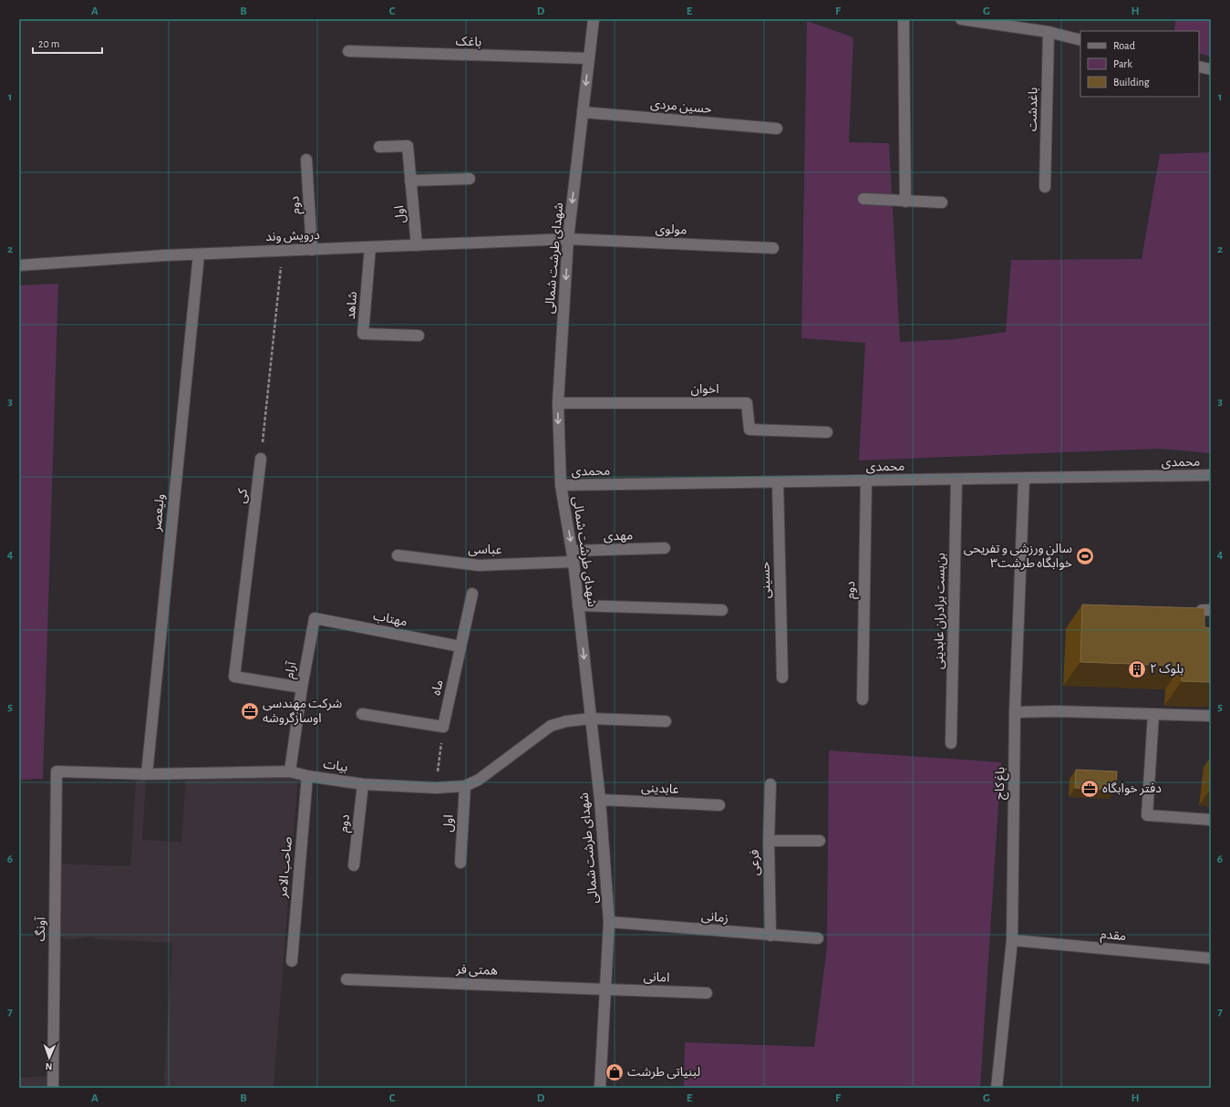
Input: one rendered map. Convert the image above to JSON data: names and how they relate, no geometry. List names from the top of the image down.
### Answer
{
  "streets": {
    "street": [
      "باغک",
      "حسین مردی",
      "باغدشت",
      "دوم",
      "اول",
      "مولوی",
      "درویش‌ وند",
      "شهدای طرشت شمالی",
      "شاهد",
      "اخوان",
      "محمدی",
      "کی",
      "ولیعصر",
      "مهدی",
      "عباسی",
      "حسینی",
      "بن‌بست برادران عابدینی",
      "مهتاب",
      "آرام",
      "ماه",
      "بیات",
      "باغ کاج",
      "عابدینی",
      "فرعی",
      "صاحب الامر",
      "زمانی",
      "آونگ",
      "مقدم",
      "همتی فر",
      "امانی"
    ]
  },
  "crossings": [
    ["باغک", "شهدای طرشت شمالی"],
    ["حسین مردی", "شهدای طرشت شمالی"],
    ["دوم", "درویش‌ وند"],
    ["دوم", "محمدی"],
    ["دوم", "بیات"],
    ["اول", "درویش‌ وند"],
    ["اول", "بیات"],
    ["مولوی", "درویش‌ وند"],
    ["مولوی", "شهدای طرشت شمالی"],
    ["درویش‌ وند", "شهدای طرشت شمالی"],
    ["درویش‌ وند", "شاهد"],
    ["درویش‌ وند", "ولیعصر"],
    ["شهدای طرشت شمالی", "اخوان"],
    ["شهدای طرشت شمالی", "محمدی"],
    ["شهدای طرشت شمالی", "مهدی"],
    ["شهدای طرشت شمالی", "عباسی"],
    ["شهدای طرشت شمالی", "بیات"],
    ["شهدای طرشت شمالی", "عابدینی"],
    ["شهدای طرشت شمالی", "زمانی"],
    ["شهدای طرشت شمالی", "همتی فر"],
    ["شهدای طرشت شمالی", "امانی"],
    ["محمدی", "حسینی"],
    ["محمدی", "بن‌بست برادران عابدینی"],
    ["محمدی", "باغ کاج"],
    ["کی", "آرام"],
    ["ولیعصر", "بیات"],
    ["مهدی", "عباسی"],
    ["مهتاب", "آرام"],
    ["مهتاب", "ماه"],
    ["آرام", "بیات"],
    ["بیات", "صاحب الامر"],
    ["بیات", "آونگ"],
    ["باغ کاج", "مقدم"],
    ["فرعی", "زمانی"],
    ["همتی فر", "امانی"]
  ],
  "one_way": ["شهدای طرشت شمالی"],
  "places": {
    "sports": ["سالن ورزشی و تفریحی خوابگاه طرشت۳"],
    "building": ["بلوک ۲"],
    "office": ["شرکت مهندسی ا‌وسازگروشه", "دفتر خوابگاه"],
    "shop": ["لبنیاتی طرشت"]
  },
  "legend": ["Road", "Park", "Building"],
  "scale_bar": "20 m",
  "north": "bottom",
  "grid": {
    "columns": [
      "A",
      "B",
      "C",
      "D",
      "E",
      "F",
      "G",
      "H"
    ],
    "rows": [
      "1",
      "2",
      "3",
      "4",
      "5",
      "6",
      "7"
    ]
  }
}
